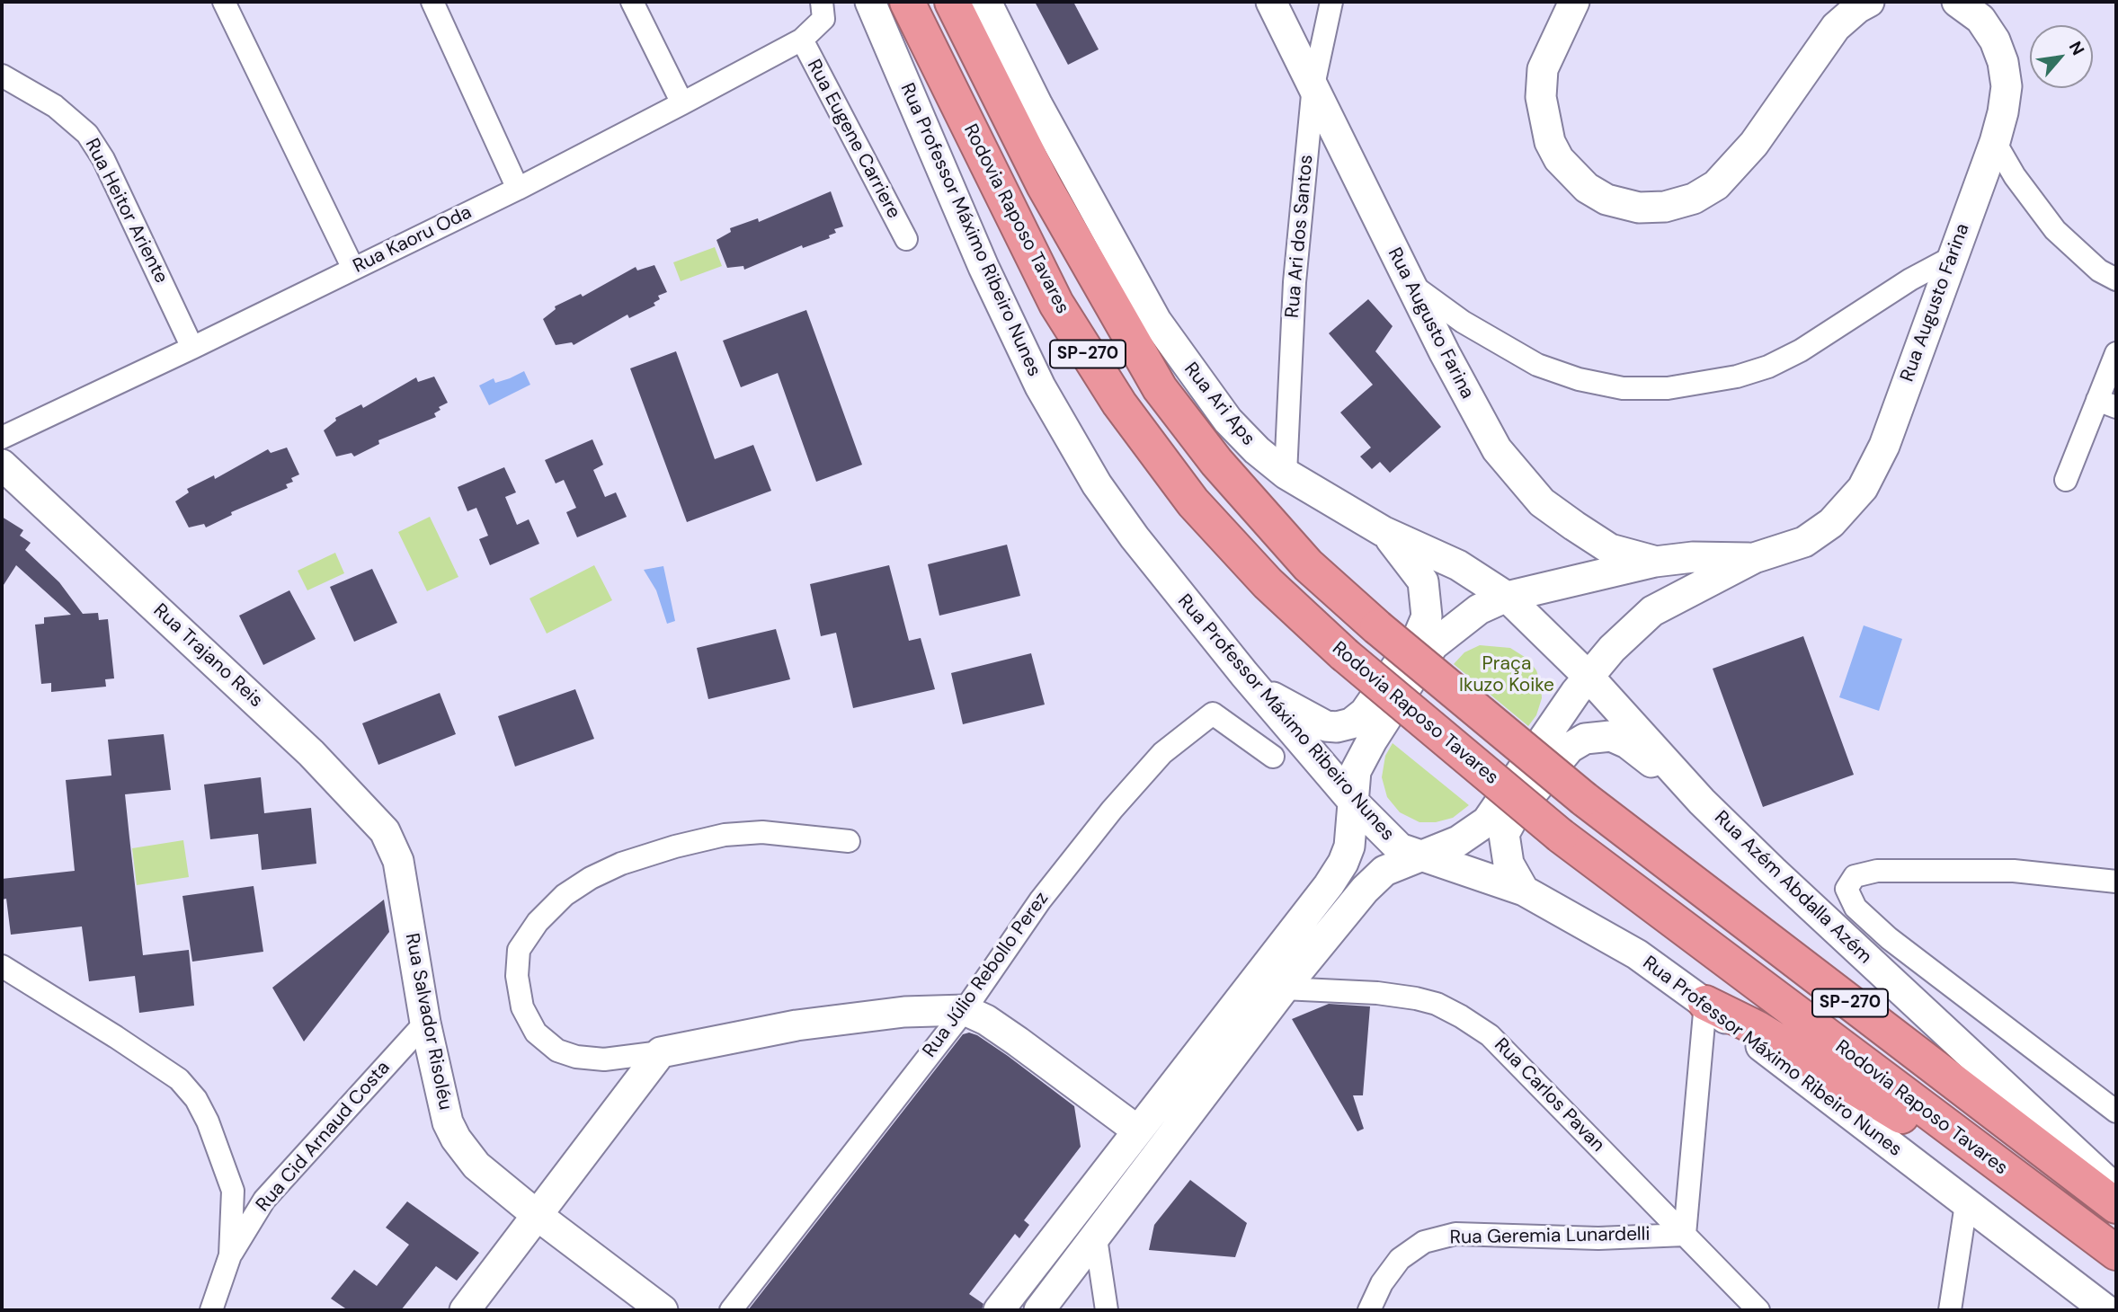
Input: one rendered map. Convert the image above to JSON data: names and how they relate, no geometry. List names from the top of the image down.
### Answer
{
  "streets": {
    "highway": ["Rodovia Raposo Tavares", "SP-270"],
    "main road": [
      "Rua Professor Máximo Ribeiro Nunes",
      "Rua Augusto Farina",
      "Rua Ari Aps",
      "Rua Trajano Reis",
      "Rua Azém Abdalla Azém",
      "Rua Salvador Risoléu"
    ],
    "street": [
      "Rua Eugene Carriere",
      "Rua Heitor Ariente",
      "Rua Ari dos Santos",
      "Rua Kaoru Oda",
      "Rua Júlio Rebollo Perez",
      "Rua Carlos Pavan",
      "Rua Cid Arnaud Costa",
      "Rua Geremia Lunardelli"
    ]
  },
  "crossings": [
    ["Rua Eugene Carriere", "Rua Kaoru Oda"],
    ["Rua Heitor Ariente", "Rua Kaoru Oda"],
    ["Rua Professor Máximo Ribeiro Nunes", "Rua Augusto Farina"],
    ["Rua Ari dos Santos", "Rua Augusto Farina"],
    ["Rua Ari dos Santos", "Rua Ari Aps"],
    ["Rua Augusto Farina", "Rua Ari Aps"],
    ["Rua Augusto Farina", "Rua Azém Abdalla Azém"],
    ["Rua Augusto Farina", "Rua Carlos Pavan"],
    ["Rua Ari Aps", "Rua Azém Abdalla Azém"],
    ["Rua Trajano Reis", "Rua Salvador Risoléu"],
    ["Rua Salvador Risoléu", "Rua Cid Arnaud Costa"],
    ["Rua Carlos Pavan", "Rua Geremia Lunardelli"]
  ],
  "parks": ["Praça Ikuzo Koike"],
  "north": "top right"
}
